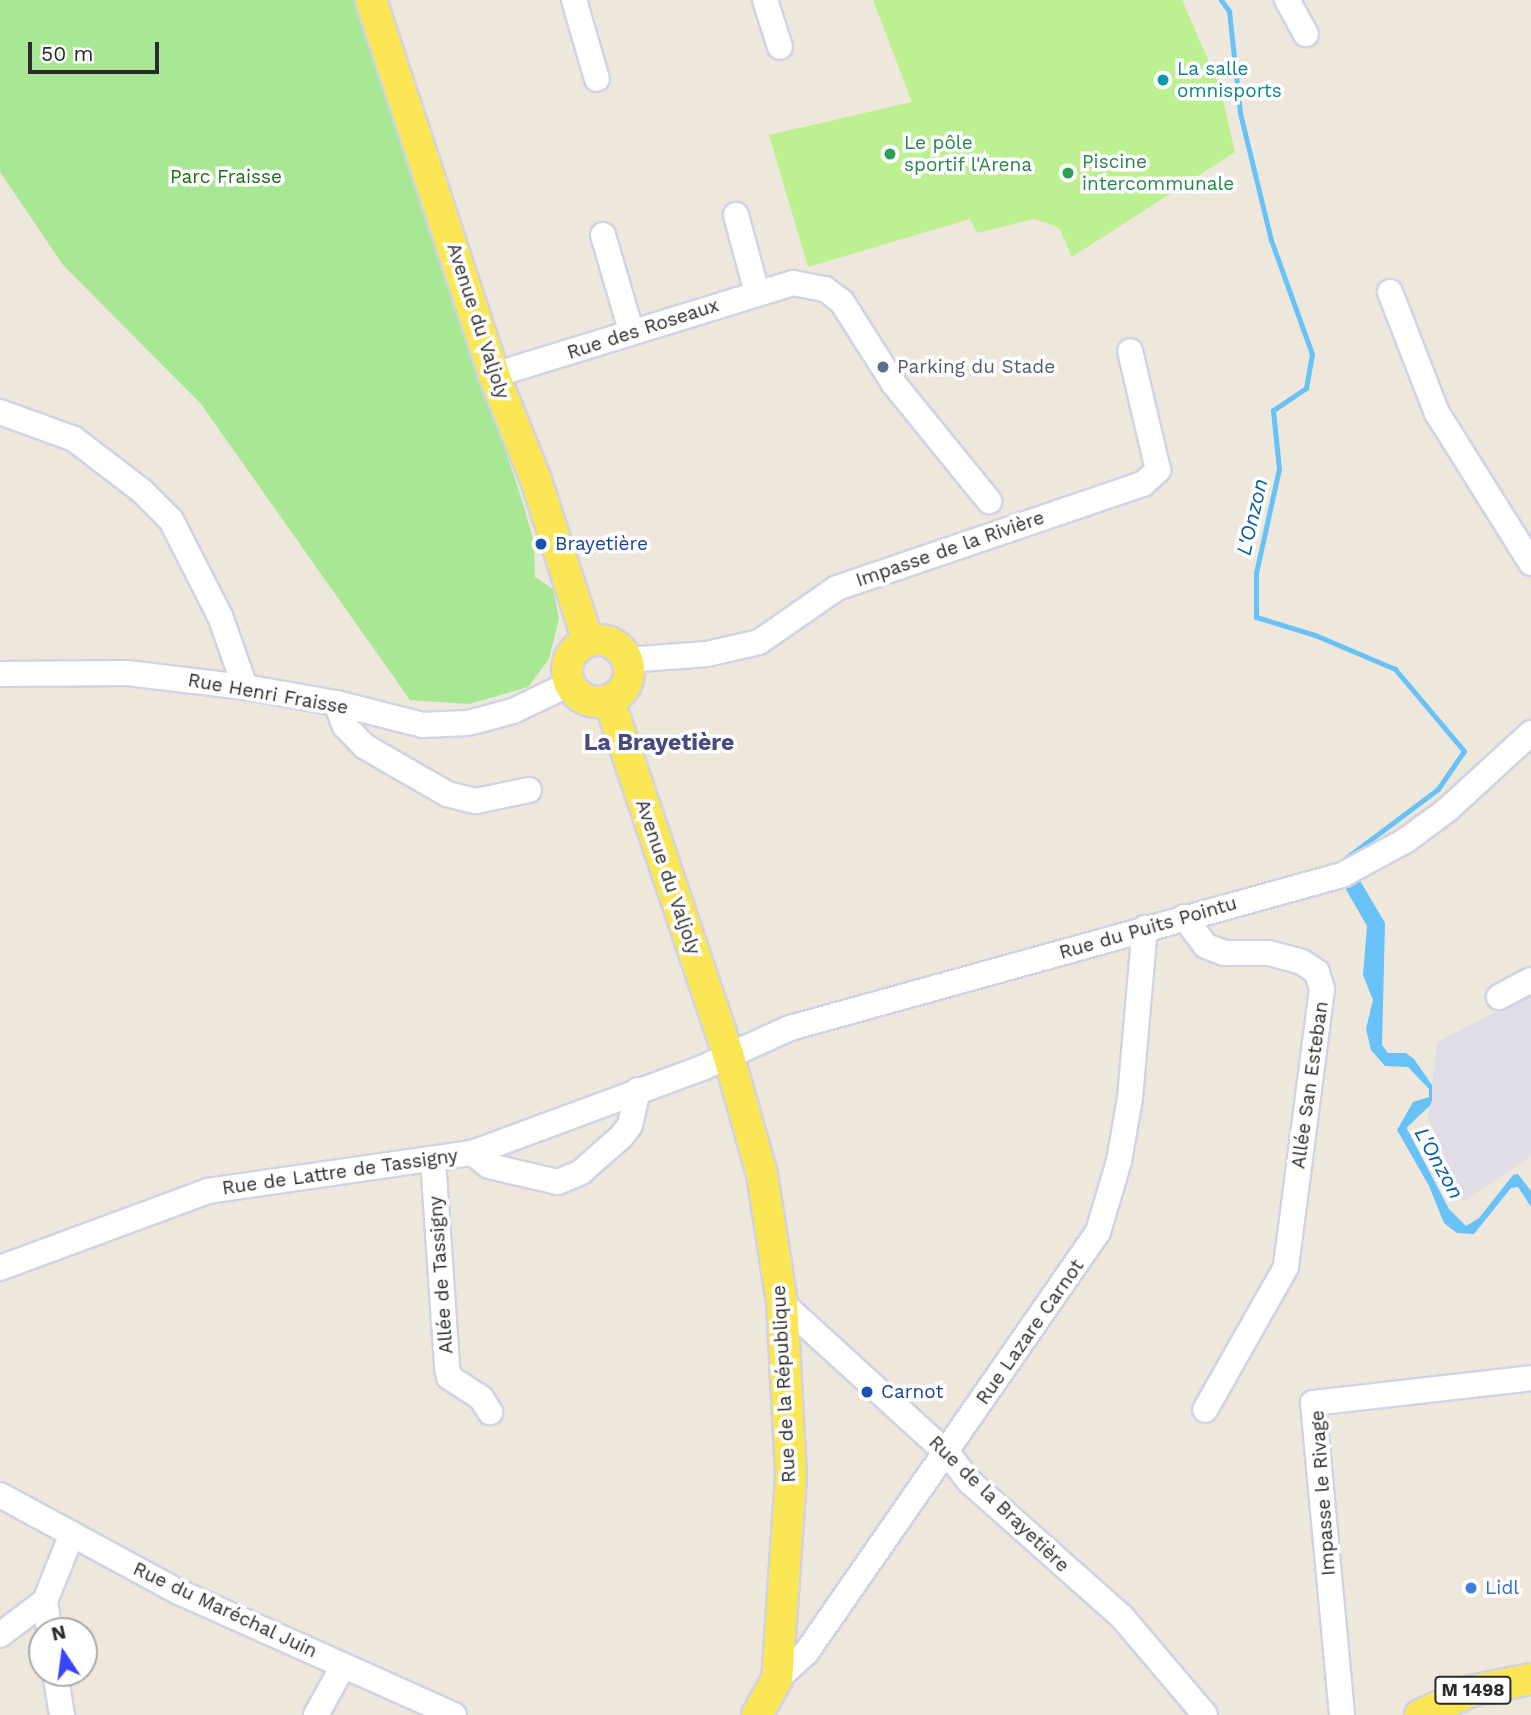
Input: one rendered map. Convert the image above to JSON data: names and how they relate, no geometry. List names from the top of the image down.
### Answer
{
  "streets": {
    "main road": ["Avenue du Valjoly", "Rue de la République", "M 1498"],
    "street": [
      "Rue des Roseaux",
      "Impasse de la Rivière",
      "Rue Henri Fraisse",
      "Rue du Puits Pointu",
      "Allée San Esteban",
      "Rue de Lattre de Tassigny",
      "Allée de Tassigny",
      "Rue Lazare Carnot",
      "Impasse le Rivage",
      "Rue de la Brayetière",
      "Rue du Maréchal Juin"
    ]
  },
  "crossings": [
    ["Avenue du Valjoly", "Rue des Roseaux"],
    ["Avenue du Valjoly", "Impasse de la Rivière"],
    ["Avenue du Valjoly", "Rue Henri Fraisse"],
    ["Avenue du Valjoly", "Rue du Puits Pointu"],
    ["Avenue du Valjoly", "Rue de Lattre de Tassigny"],
    ["Avenue du Valjoly", "Rue de la République"],
    ["Impasse de la Rivière", "Rue Henri Fraisse"],
    ["Rue du Puits Pointu", "Allée San Esteban"],
    ["Rue du Puits Pointu", "Rue de Lattre de Tassigny"],
    ["Rue du Puits Pointu", "Rue Lazare Carnot"],
    ["Rue du Puits Pointu", "Rue de la République"],
    ["Rue de Lattre de Tassigny", "Allée de Tassigny"],
    ["Rue de Lattre de Tassigny", "Rue de la République"],
    ["Rue Lazare Carnot", "Rue de la République"],
    ["Rue Lazare Carnot", "Rue de la Brayetière"],
    ["Rue de la République", "Rue de la Brayetière"]
  ],
  "districts": ["La Brayetière"],
  "water": ["L'Onzon"],
  "parks": ["Parc Fraisse"],
  "places": [
    "La salle omnisports",
    "Le pôle sportif l'Arena",
    "Piscine intercommunale",
    "Parking du Stade",
    "Brayetière",
    "Carnot",
    "Lidl"
  ],
  "scale_bar": "50 m",
  "north": "top"
}
